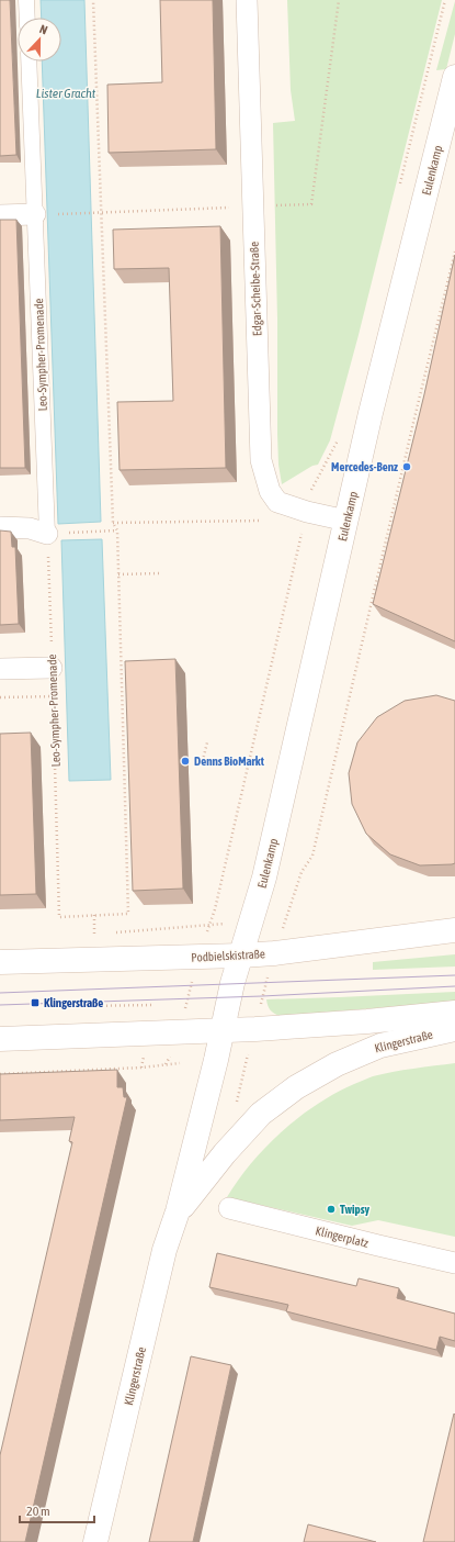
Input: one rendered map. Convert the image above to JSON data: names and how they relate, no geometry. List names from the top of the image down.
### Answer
{
  "streets": {
    "street": [
      "Eulenkamp",
      "Edgar-Scheibe-Straße",
      "Leo-Sympher-Promenade",
      "Podbielskistraße",
      "Klingerstraße",
      "Klingerplatz"
    ]
  },
  "crossings": [
    ["Eulenkamp", "Edgar-Scheibe-Straße"],
    ["Eulenkamp", "Podbielskistraße"],
    ["Eulenkamp", "Klingerstraße"],
    ["Podbielskistraße", "Klingerstraße"]
  ],
  "water": ["Lister Gracht"],
  "places": {
    "other": ["Mercedes-Benz", "Denns BioMarkt", "Twipsy"],
    "transit": ["Klingerstraße"]
  },
  "scale_bar": "20 m",
  "north": "top"
}
